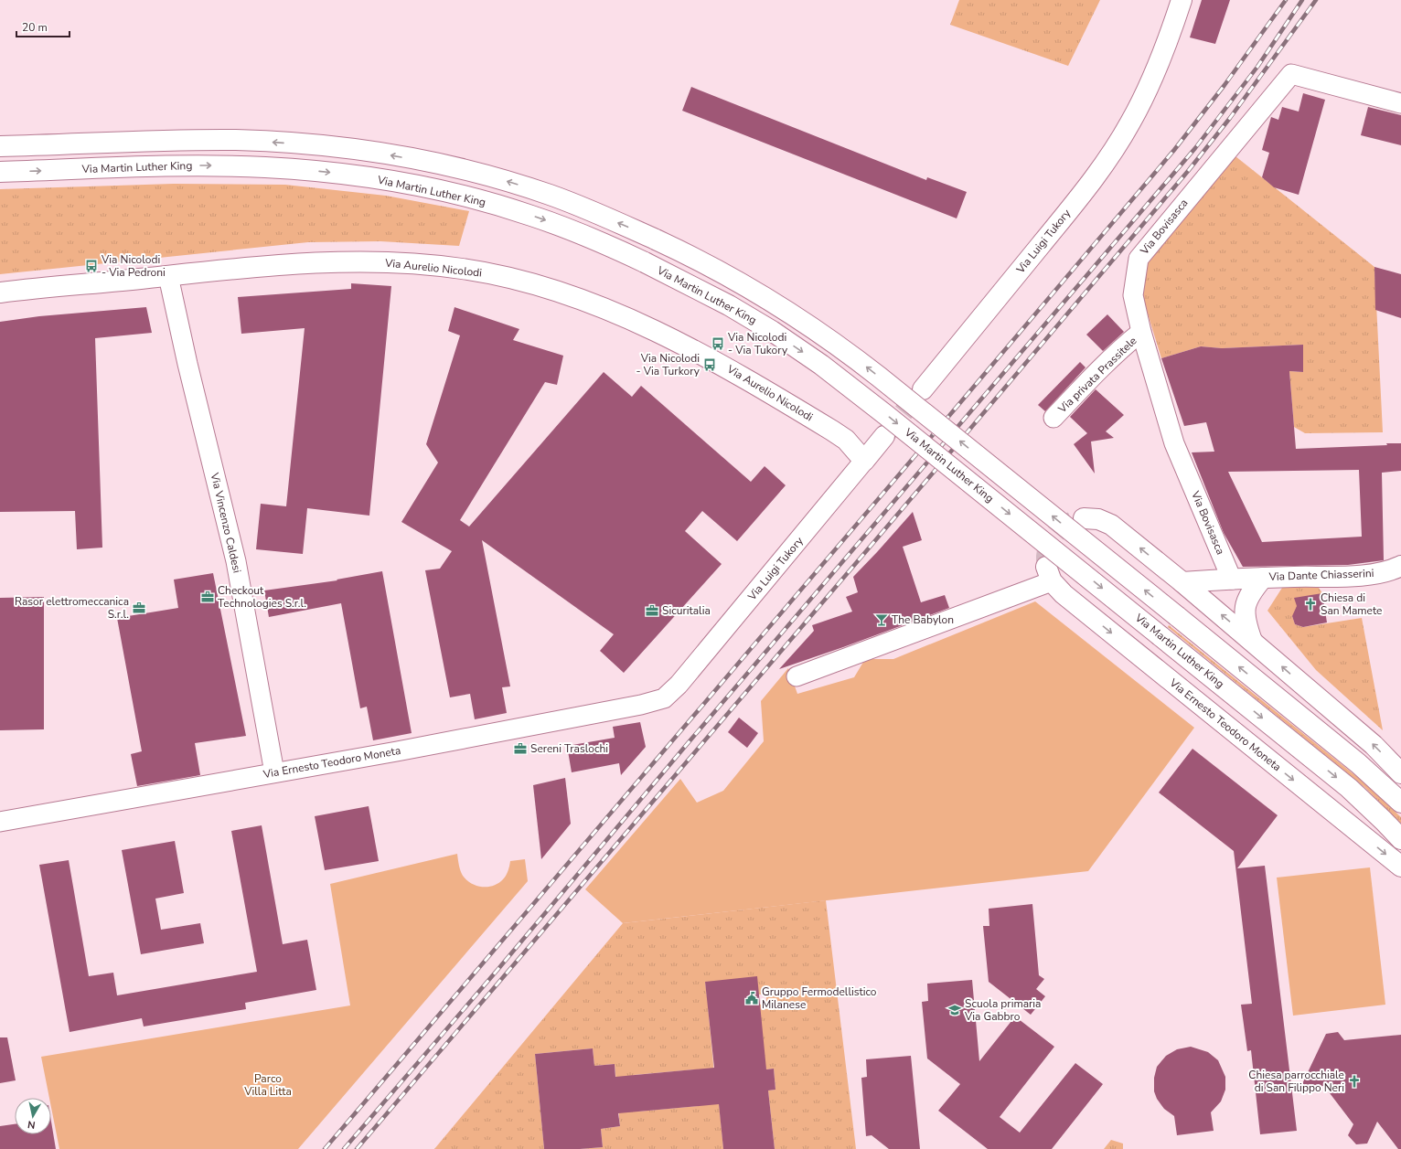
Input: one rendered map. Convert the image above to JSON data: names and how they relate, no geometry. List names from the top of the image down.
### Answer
{
  "streets": {
    "street": [
      "Via Martin Luther King",
      "Via Bovisasca",
      "Via Luigi Tukory",
      "Via Aurelio Nicolodi",
      "Via privata Prassitele",
      "Via Vincenzo Caldesi",
      "Via Dante Chiasserini",
      "Via Ernesto Teodoro Moneta"
    ]
  },
  "crossings": [
    ["Via Bovisasca", "Via privata Prassitele"],
    ["Via Luigi Tukory", "Via Aurelio Nicolodi"],
    ["Via Luigi Tukory", "Via Ernesto Teodoro Moneta"],
    ["Via Aurelio Nicolodi", "Via Vincenzo Caldesi"],
    ["Via Vincenzo Caldesi", "Via Ernesto Teodoro Moneta"]
  ],
  "parks": ["Parco Villa Litta"],
  "places": {
    "bus stop": ["Via Nicolodi - Via Pedroni", "Via Nicolodi - Via Tukory", "Via Nicolodi - Via Turkory"],
    "office": [
      "Checkout Technologies S.r.l.",
      "Rasor elettromeccanica S.r.l.",
      "Sicuritalia",
      "Sereni Traslochi"
    ],
    "church": ["Chiesa di San Mamete", "Chiesa parrocchiale di San Filippo Neri"],
    "bar": ["The Babylon"],
    "public building": ["Gruppo Fermodellistico Milanese"],
    "school or university": ["Scuola primaria Via Gabbro"]
  },
  "scale_bar": "20 m",
  "north": "bottom"
}
